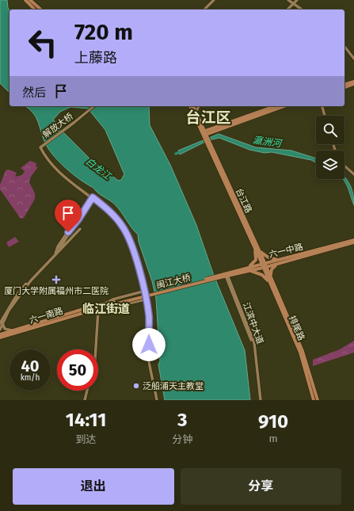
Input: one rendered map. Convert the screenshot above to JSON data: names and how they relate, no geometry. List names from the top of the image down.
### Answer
{
  "streets": {
    "main road": [
      "解放大桥",
      "台江路",
      "六一中路",
      "闽江大桥",
      "六一南路",
      "江滨中大道",
      "排尾路"
    ]
  },
  "crossings": [
    ["台江路", "六一中路"],
    ["台江路", "排尾路"],
    ["六一中路", "江滨中大道"],
    ["六一中路", "排尾路"],
    ["闽江大桥", "六一南路"]
  ],
  "districts": ["台江区", "临江街道"],
  "water": ["瀛洲河", "白龙江"],
  "places": {
    "health": ["厦门大学附属福州市二医院"],
    "other": ["泛船浦天主教堂"]
  },
  "page": {
    "turn": ["720 m", "上藤路"],
    "then": "然后",
    "speed": "40 km/h",
    "limit": "50",
    "eta": [
      "14:11",
      "到达",
      "3",
      "分钟",
      "910",
      "m"
    ],
    "buttons": ["退出", "分享"]
  }
}
